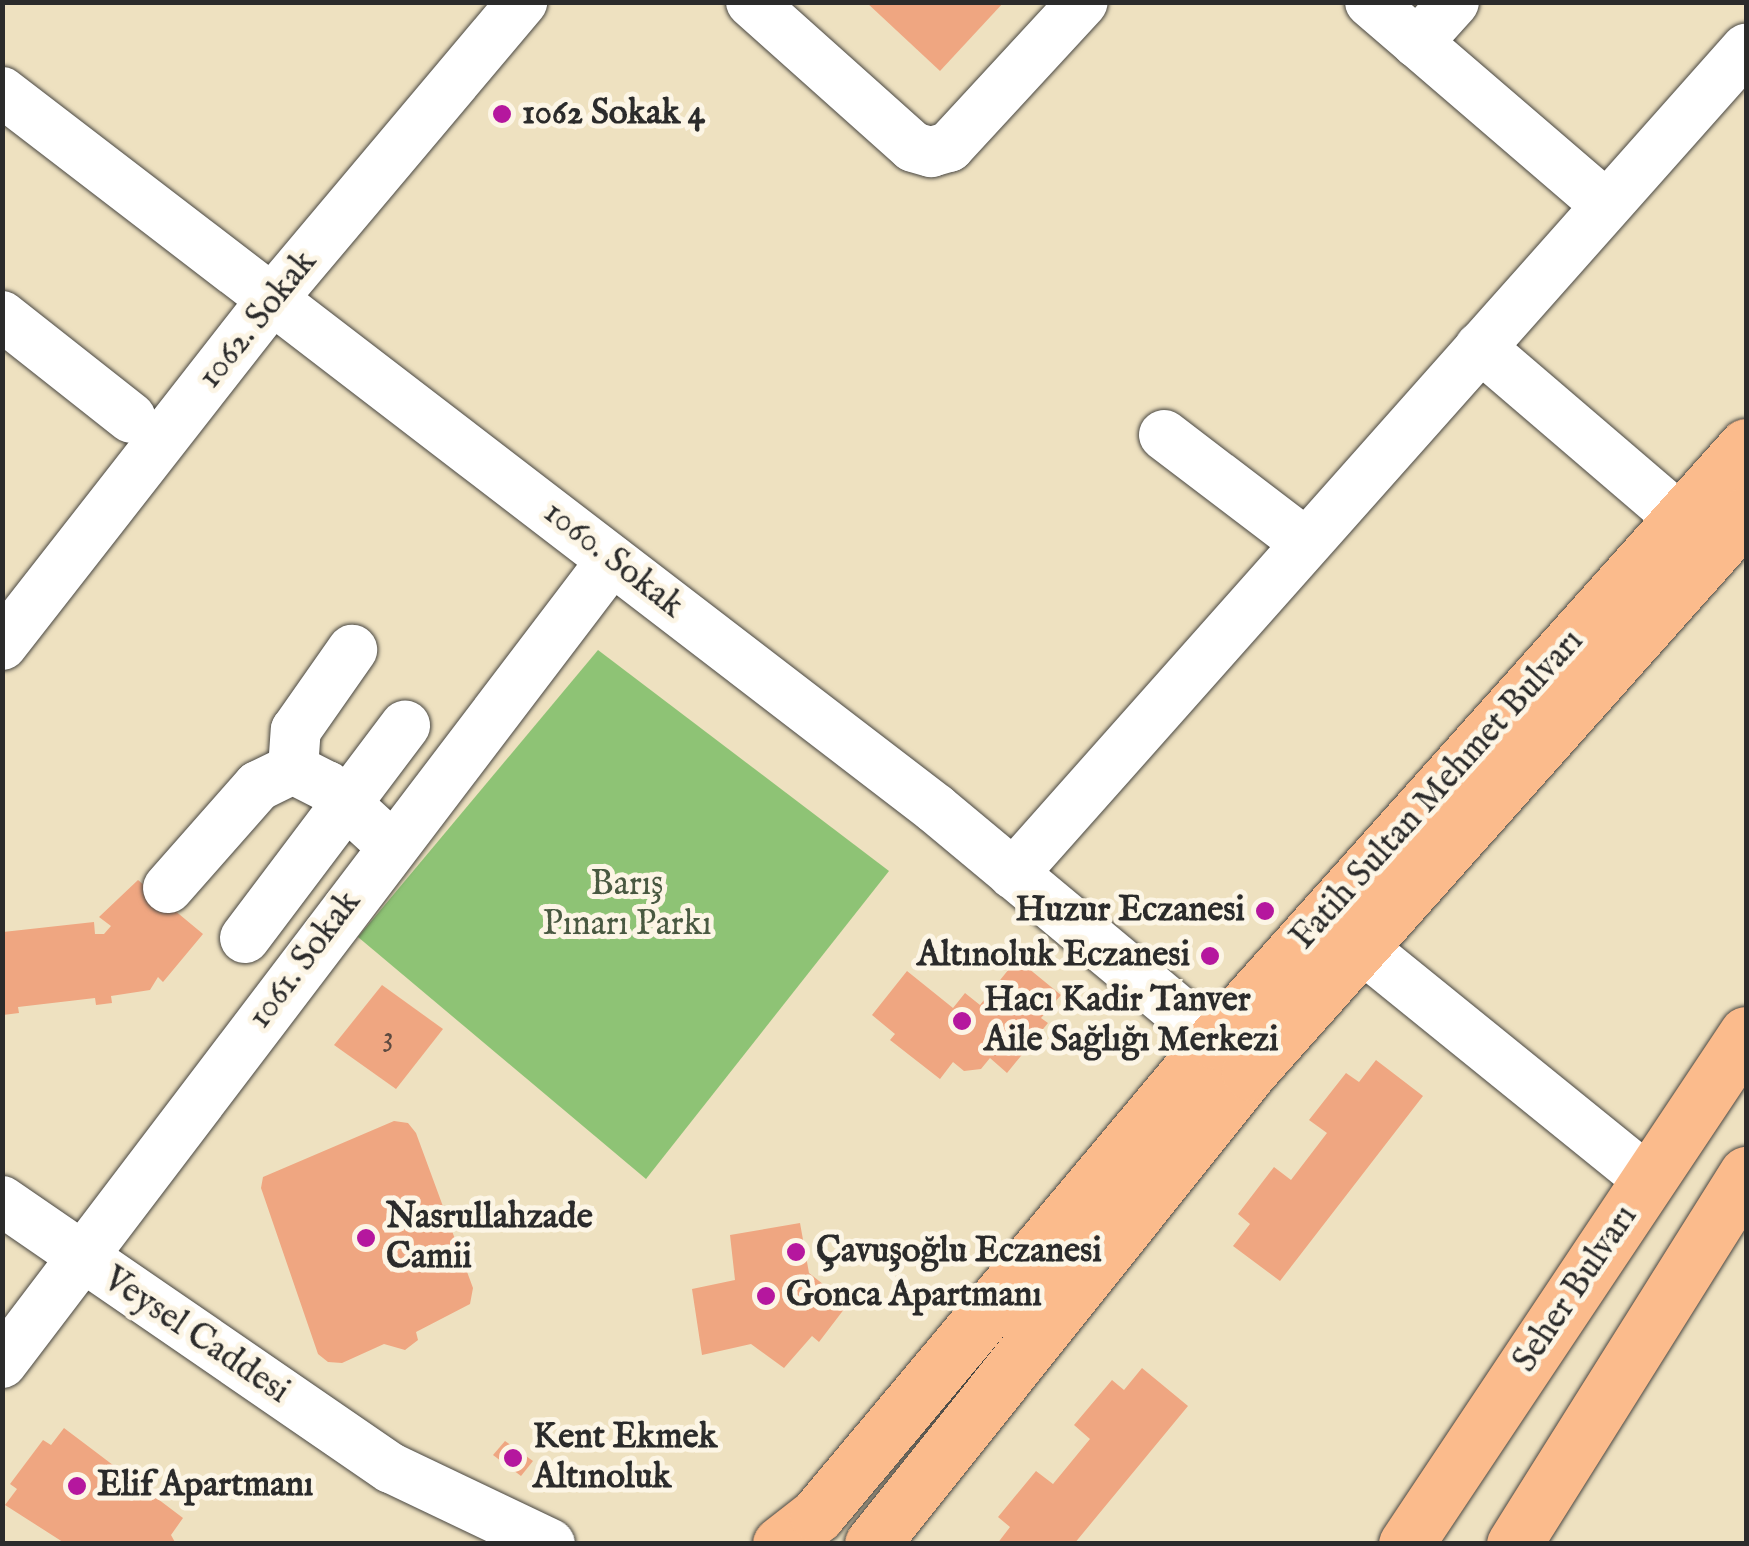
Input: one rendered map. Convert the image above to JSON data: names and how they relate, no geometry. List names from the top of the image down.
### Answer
{
  "streets": {
    "main road": ["Fatih Sultan Mehmet Bulvarı", "Seher Bulvarı"],
    "street": [
      "1062. Sokak",
      "1060. Sokak",
      "1061. Sokak",
      "Veysel Caddesi"
    ]
  },
  "crossings": [
    ["1062. Sokak", "1060. Sokak"],
    ["1060. Sokak", "Fatih Sultan Mehmet Bulvarı"],
    ["1060. Sokak", "1061. Sokak"],
    ["1061. Sokak", "Veysel Caddesi"]
  ],
  "parks": ["Barış Pınarı Parkı"],
  "places": [
    "1062 Sokak 4",
    "Huzur Eczanesi",
    "Altınoluk Eczanesi",
    "Hacı Kadir Tanver Aile Sağlığı Merkezi",
    "Nasrullahzade Camii",
    "Çavuşoğlu Eczanesi",
    "Gonca Apartmanı",
    "Kent Ekmek Altınoluk",
    "Elif Apartmanı"
  ],
  "house_numbers": ["3"]
}
